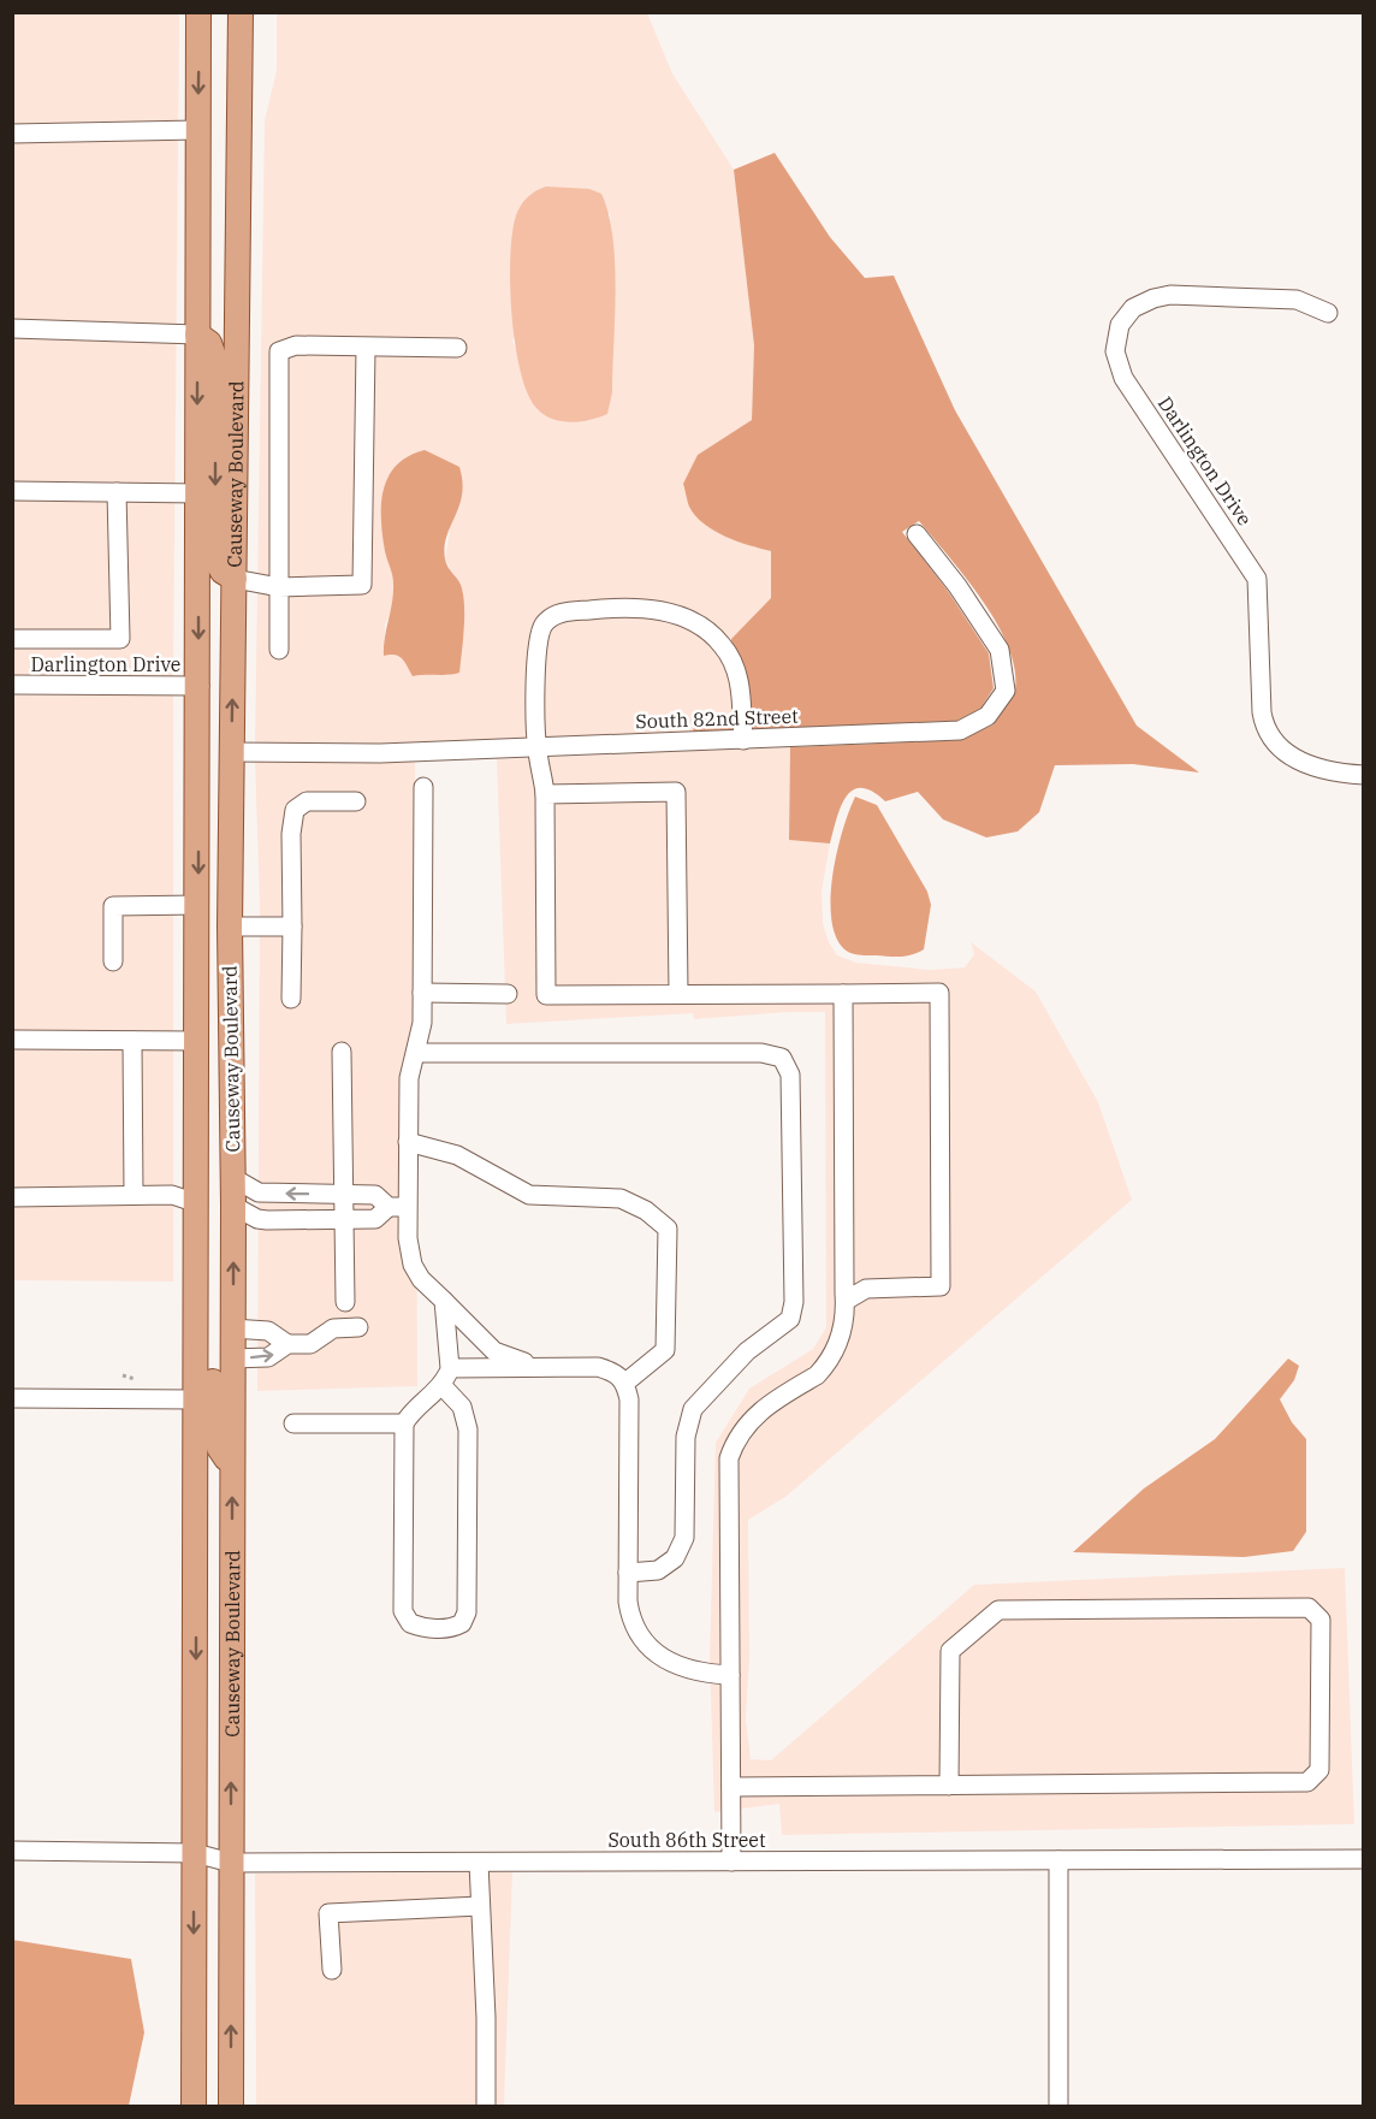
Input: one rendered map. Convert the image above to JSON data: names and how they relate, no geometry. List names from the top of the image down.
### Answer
{
  "streets": {
    "main road": ["Causeway Boulevard"],
    "street": ["Darlington Drive", "South 82nd Street", "South 86th Street"]
  },
  "crossings": [
    ["Darlington Drive", "Causeway Boulevard"],
    ["Causeway Boulevard", "South 82nd Street"],
    ["Causeway Boulevard", "South 86th Street"]
  ]
}
